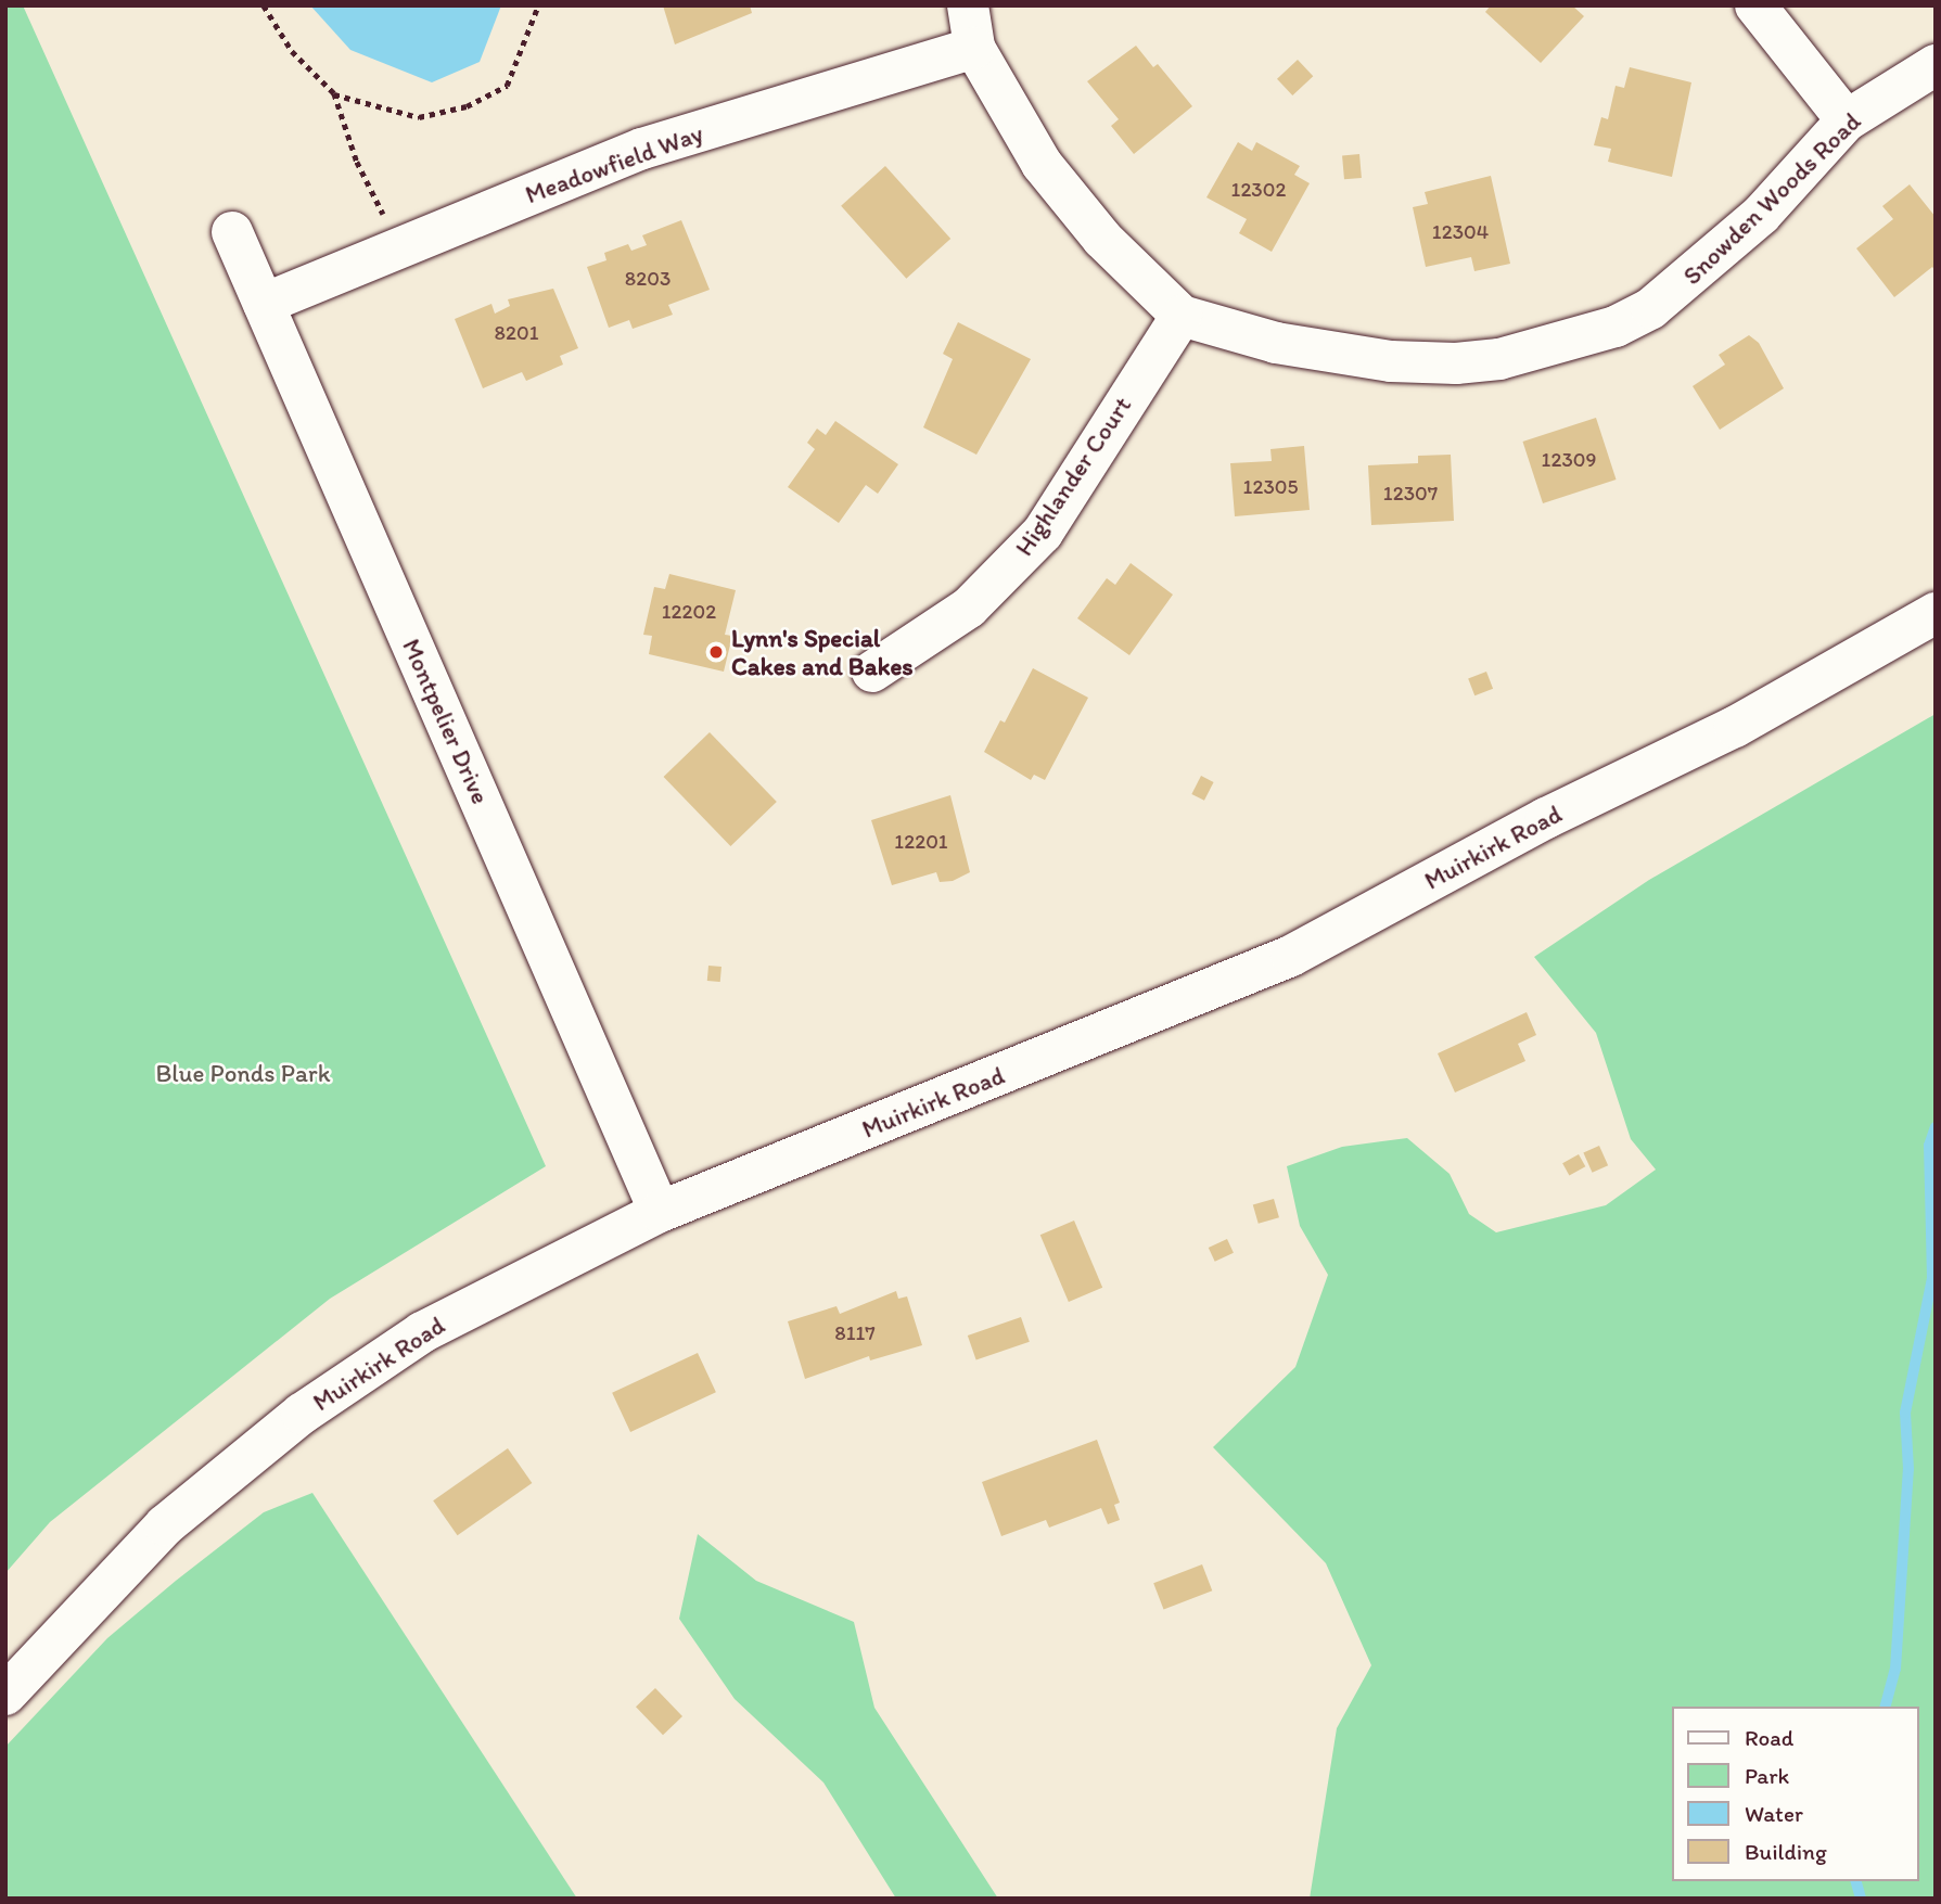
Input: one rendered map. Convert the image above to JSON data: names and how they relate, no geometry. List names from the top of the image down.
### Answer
{
  "streets": {
    "street": [
      "Meadowfield Way",
      "Snowden Woods Road",
      "Highlander Court",
      "Montpelier Drive",
      "Muirkirk Road"
    ]
  },
  "crossings": [
    ["Meadowfield Way", "Snowden Woods Road"],
    ["Meadowfield Way", "Montpelier Drive"],
    ["Snowden Woods Road", "Highlander Court"],
    ["Montpelier Drive", "Muirkirk Road"]
  ],
  "parks": ["Blue Ponds Park"],
  "places": ["Lynn's Special Cakes and Bakes"],
  "house_numbers": [
    "12302",
    "12304",
    "8203",
    "8201",
    "12309",
    "12305",
    "12307",
    "12202",
    "12201",
    "8117"
  ],
  "legend": [
    "Road",
    "Park",
    "Water",
    "Building"
  ]
}
